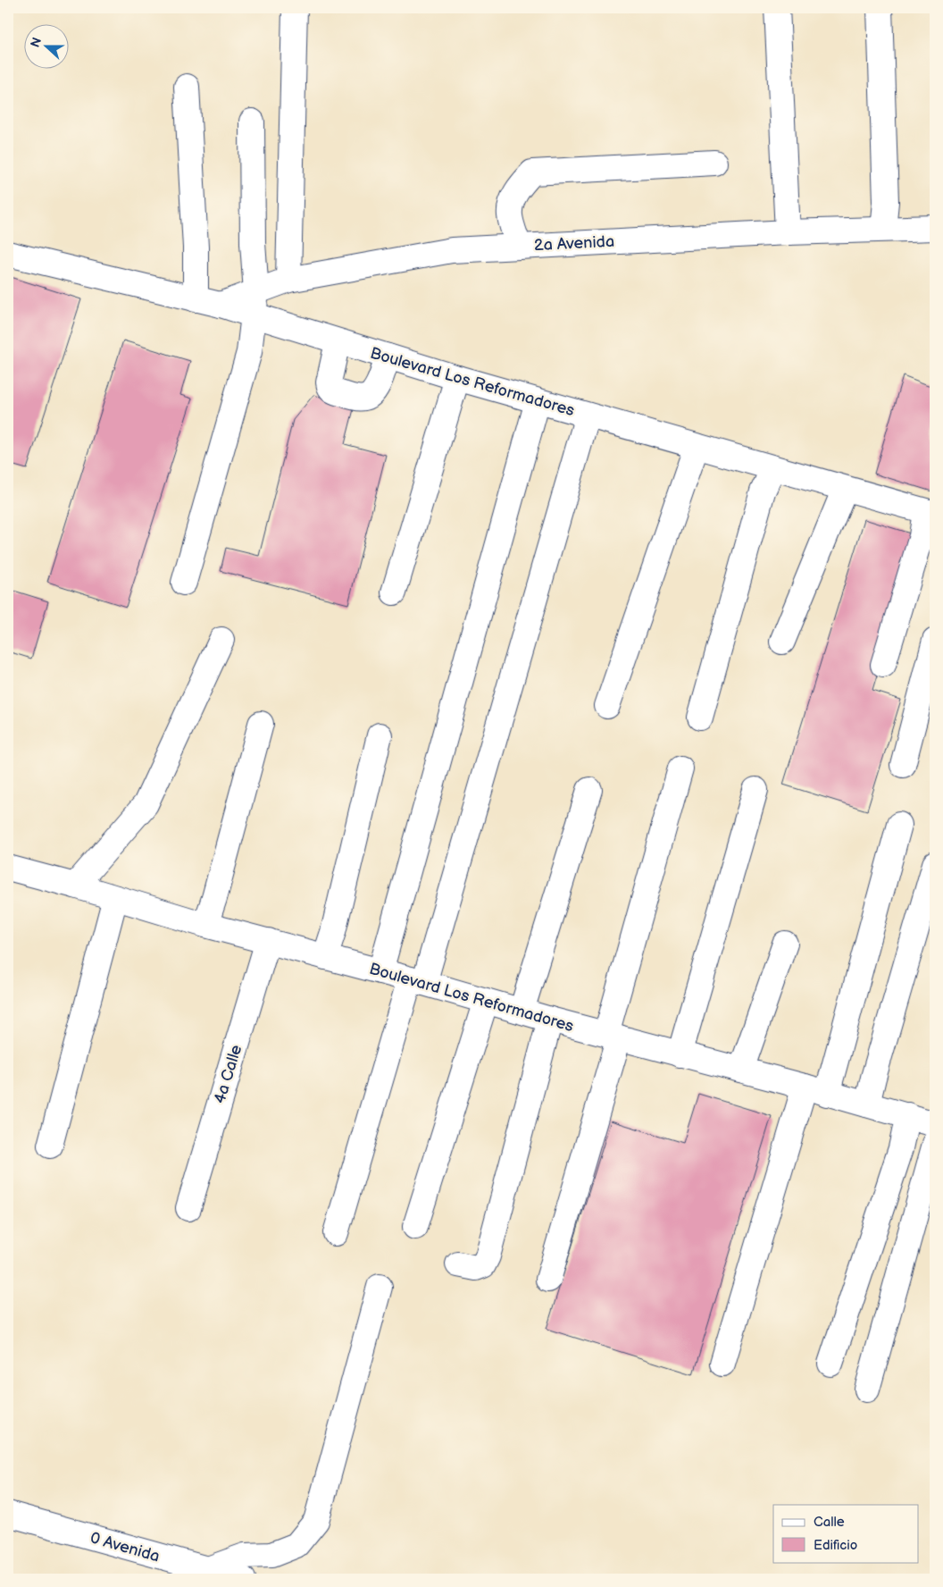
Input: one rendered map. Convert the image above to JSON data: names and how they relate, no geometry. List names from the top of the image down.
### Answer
{
  "streets": {
    "street": [
      "2a Avenida",
      "Boulevard Los Reformadores",
      "4a Calle",
      "0 Avenida"
    ]
  },
  "crossings": [
    ["2a Avenida", "Boulevard Los Reformadores"],
    ["Boulevard Los Reformadores", "4a Calle"]
  ],
  "legend": ["Calle", "Edificio"],
  "north": "left"
}
